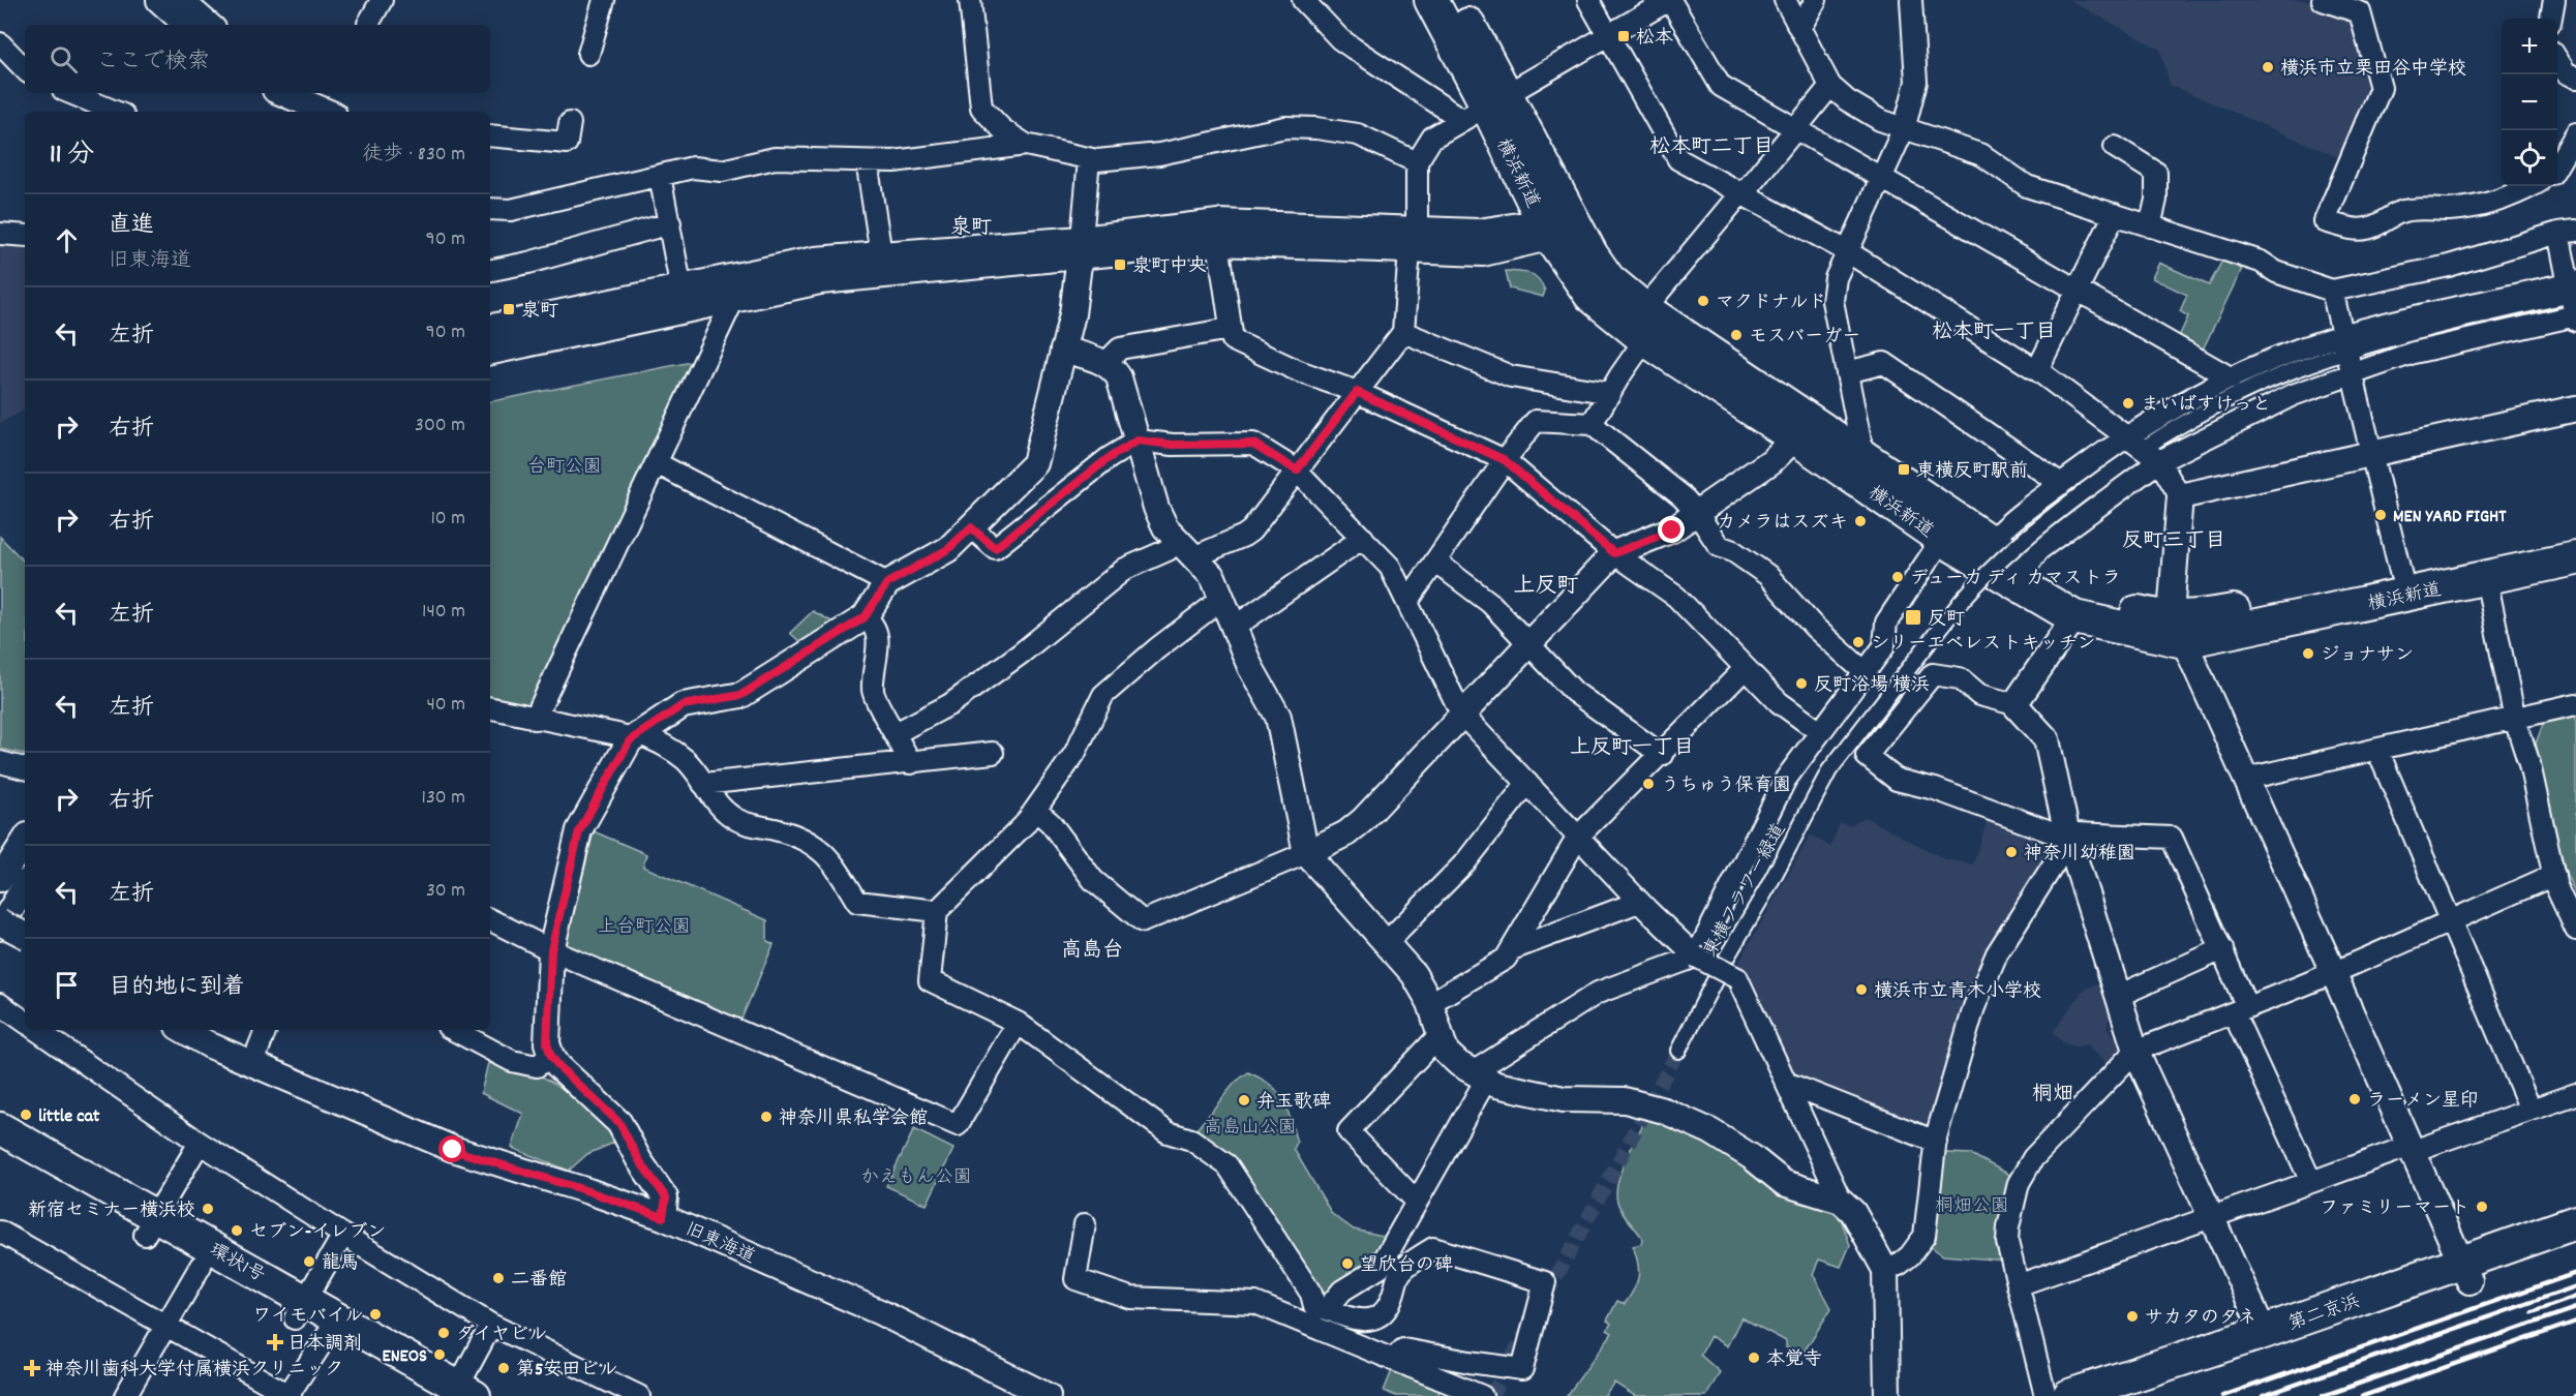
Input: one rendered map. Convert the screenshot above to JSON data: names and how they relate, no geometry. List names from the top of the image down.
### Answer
{
  "streets": {
    "highway": ["横浜新道", "第二京浜"],
    "main road": ["環状1号"],
    "street": ["東横フラワー緑道", "旧東海道"]
  },
  "districts": [
    "松本町二丁目",
    "泉町",
    "松本町一丁目",
    "反町三丁目",
    "上反町",
    "上反町一丁目",
    "高島台",
    "桐畑"
  ],
  "parks": [
    "台町公園",
    "上台町公園",
    "高島山公園",
    "かえもん公園",
    "桐畑公園"
  ],
  "places": {
    "transit": [
      "松本",
      "泉町中央",
      "泉町",
      "東横反町駅前",
      "反町"
    ],
    "other": [
      "横浜市立栗田谷中学校",
      "マクドナルド",
      "モスバーガー",
      "まいばすけっと",
      "MEN YARD FIGHT",
      "カメラはスズキ",
      "デューカ ディ カマストラ",
      "シリーエベレストキッチン",
      "ジョナサン",
      "反町浴場 横浜",
      "うちゅう保育園",
      "神奈川幼稚園",
      "横浜市立青木小学校",
      "ラーメン星印",
      "弁玉歌碑",
      "little cat",
      "神奈川県私学会館",
      "ファミリーマート",
      "新宿セミナー横浜校",
      "セブン-イレブン",
      "龍馬",
      "望欣台の碑",
      "二番館",
      "ワイモバイル",
      "サカタのタネ",
      "ダイヤビル",
      "ENEOS",
      "本覚寺",
      "第5安田ビル"
    ],
    "health": ["日本調剤", "神奈川歯科大学付属横浜クリニック"]
  },
  "page": {
    "map_buttons": ["+", "−"],
    "search": "ここで検索",
    "heading": ["11 分", "徒歩 · 830 m"],
    "list": [
      ["直進", "旧東海道", "90 m"],
      ["左折", "90 m"],
      ["右折", "300 m"],
      ["右折", "10 m"],
      ["左折", "140 m"],
      ["左折", "40 m"],
      ["右折", "130 m"],
      ["左折", "30 m"],
      "目的地に到着"
    ]
  }
}
